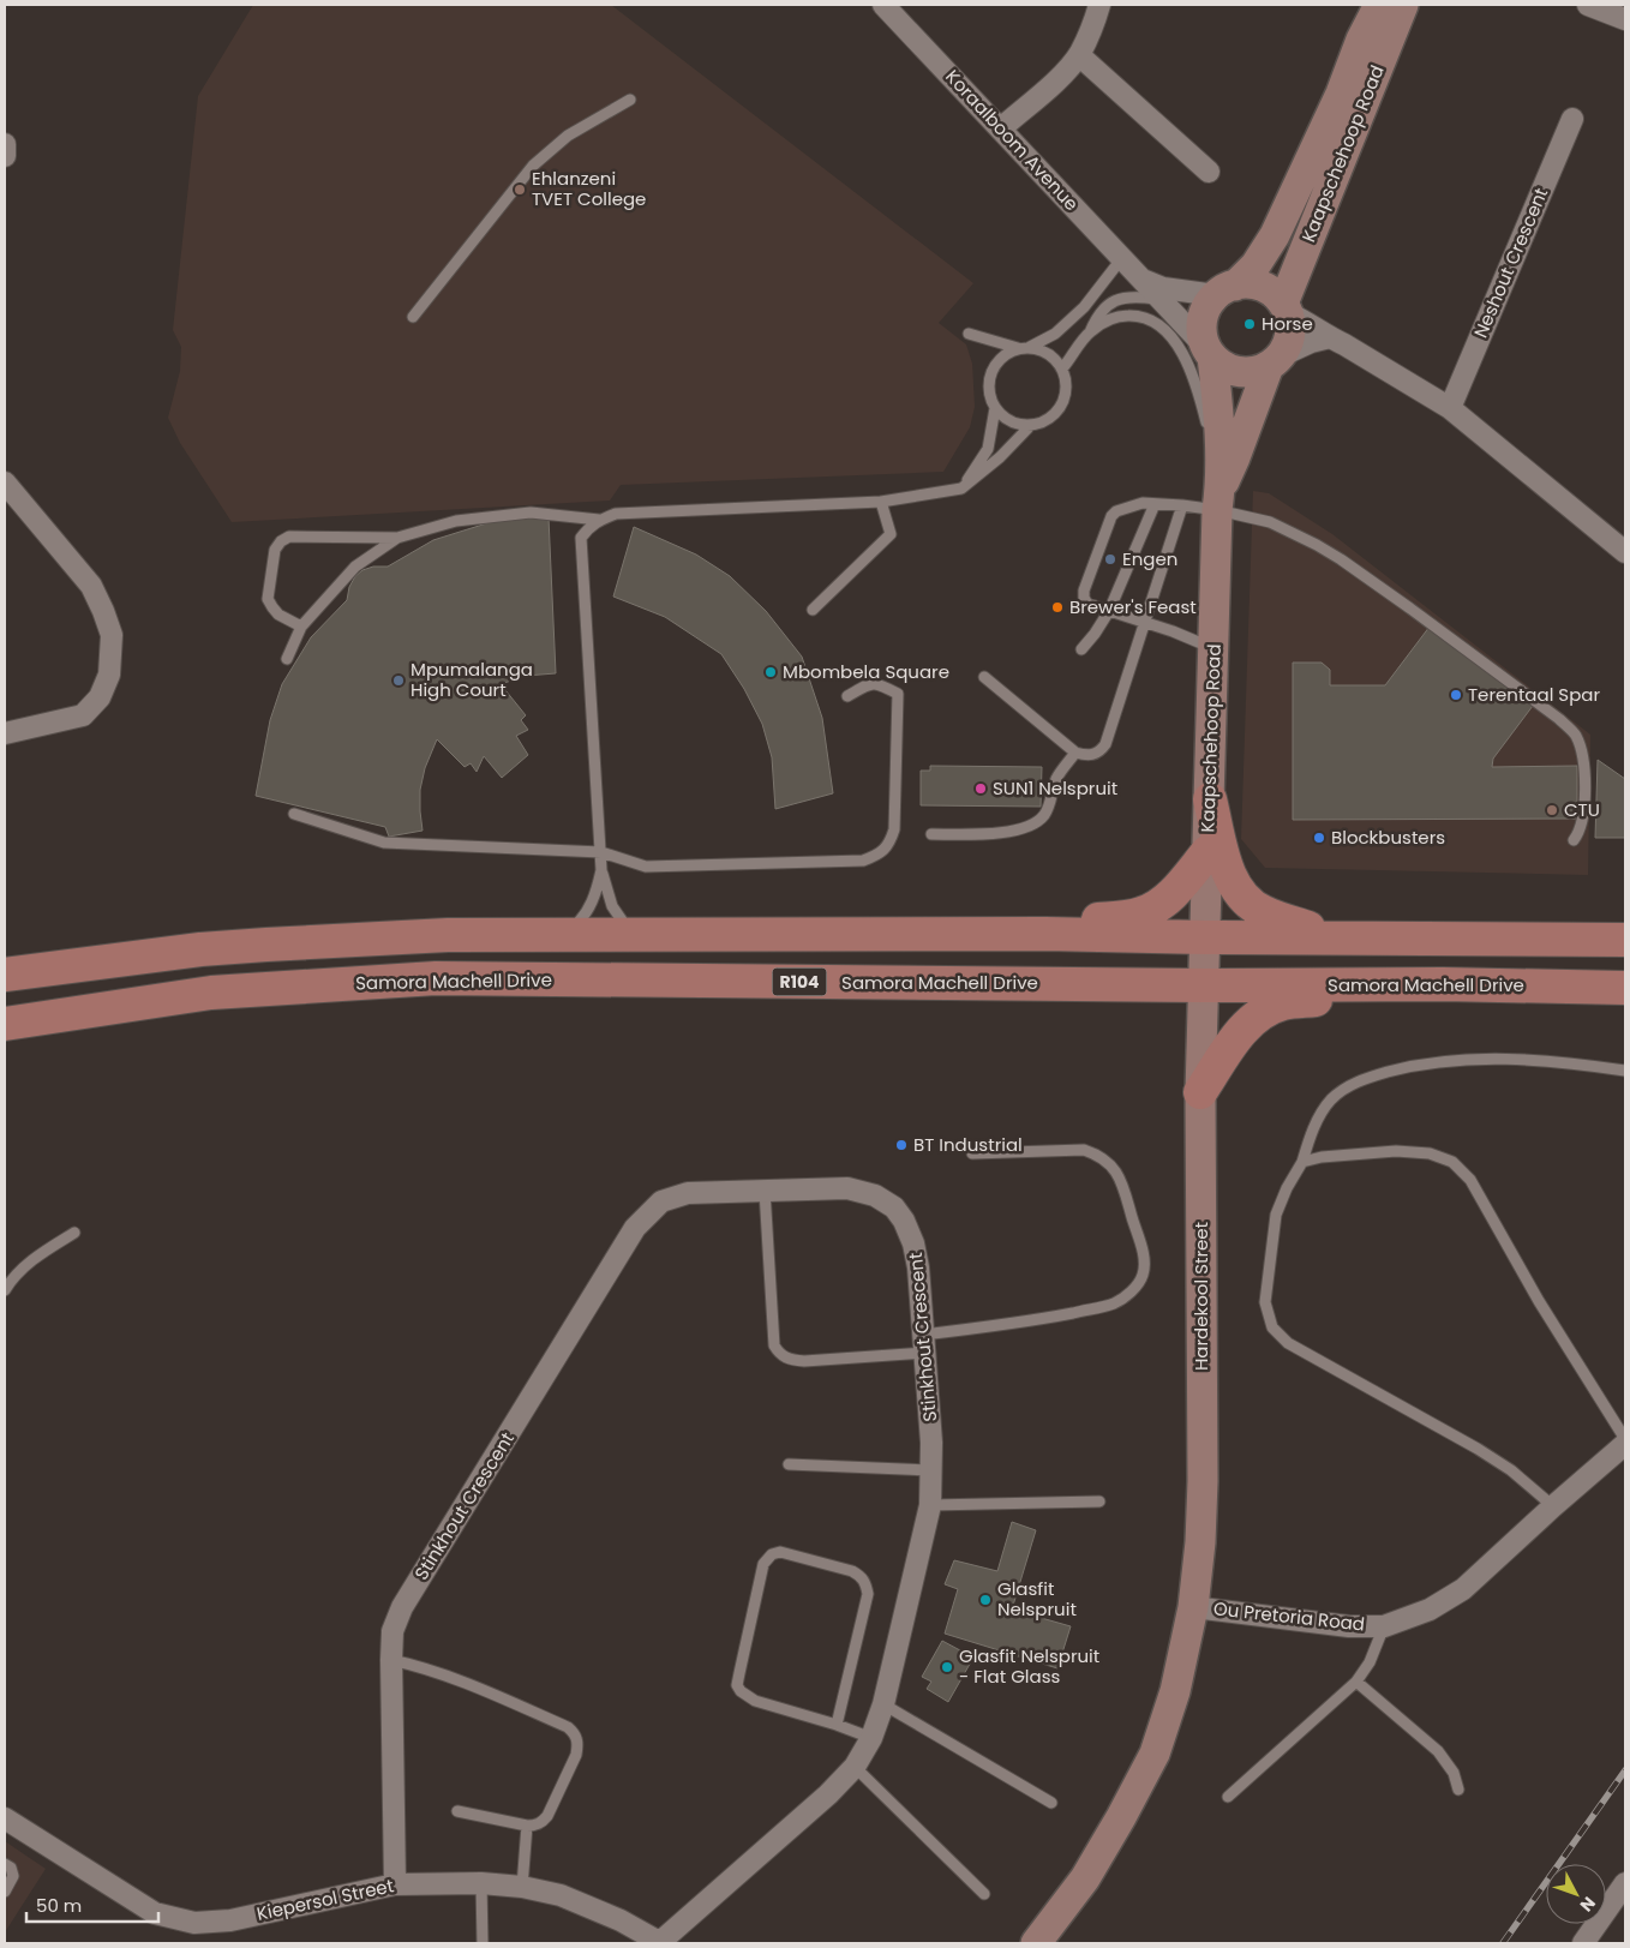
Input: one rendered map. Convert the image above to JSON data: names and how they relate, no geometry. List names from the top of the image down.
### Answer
{
  "streets": {
    "main road": [
      "Kaapschehoop Road",
      "Samora Machell Drive",
      "R104",
      "Hardekool Street",
      "Ou Pretoria Road"
    ],
    "street": [
      "Koraalboom Avenue",
      "Neshout Crescent",
      "Stinkhout Crescent",
      "Kiepersol Street"
    ]
  },
  "crossings": [
    ["Koraalboom Avenue", "Kaapschehoop Road"],
    ["Kaapschehoop Road", "Samora Machell Drive"],
    ["Kaapschehoop Road", "Hardekool Street"],
    ["Samora Machell Drive", "Hardekool Street"],
    ["Hardekool Street", "Ou Pretoria Road"],
    ["Stinkhout Crescent", "Kiepersol Street"]
  ],
  "places": [
    "Ehlanzeni TVET College",
    "Horse",
    "Engen",
    "Brewer's Feast",
    "Mbombela Square",
    "Mpumalanga High Court",
    "Terentaal Spar",
    "SUN1 Nelspruit",
    "CTU",
    "Blockbusters",
    "BT Industrial",
    "Glasfit Nelspruit",
    "Glasfit Nelspruit - Flat Glass"
  ],
  "scale_bar": "50 m",
  "north": "bottom right"
}
